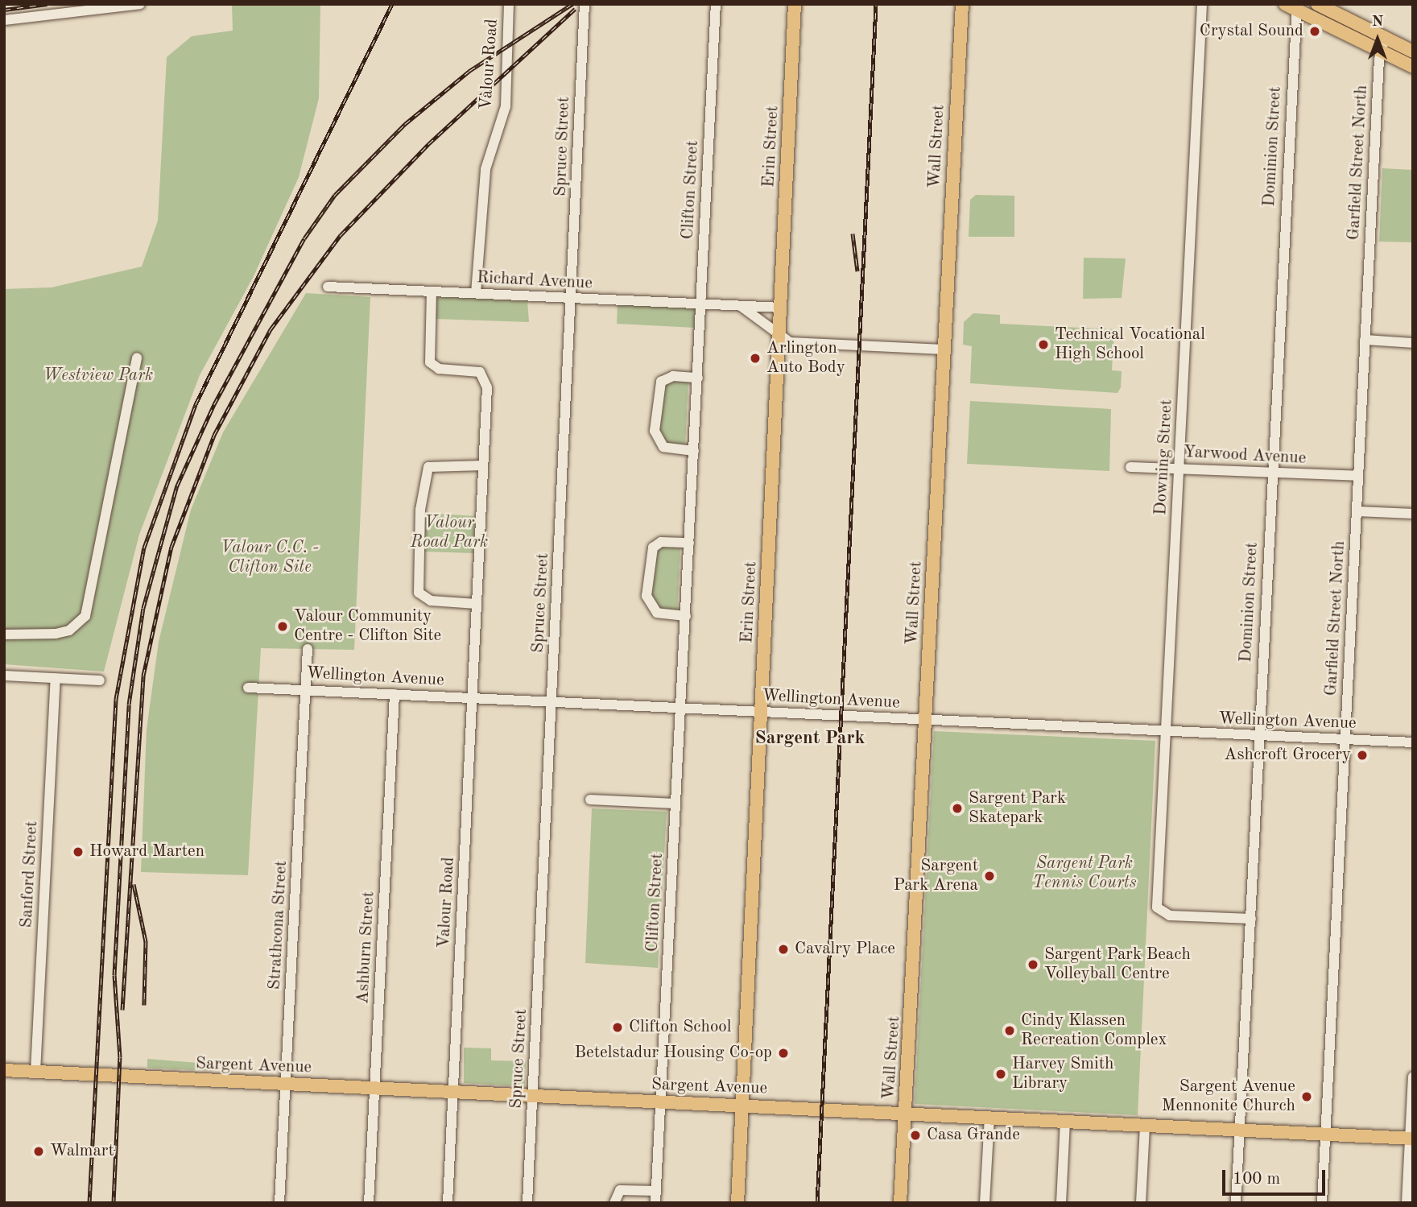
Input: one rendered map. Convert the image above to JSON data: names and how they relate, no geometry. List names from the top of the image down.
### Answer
{
  "streets": {
    "main road": ["Erin Street", "Wall Street", "Sargent Avenue"],
    "street": [
      "Valour Road",
      "Spruce Street",
      "Dominion Street",
      "Garfield Street North",
      "Clifton Street",
      "Richard Avenue",
      "Yarwood Avenue",
      "Downing Street",
      "Wellington Avenue",
      "Sanford Street",
      "Strathcona Street",
      "Ashburn Street"
    ]
  },
  "crossings": [
    ["Valour Road", "Richard Avenue"],
    ["Valour Road", "Wellington Avenue"],
    ["Valour Road", "Sargent Avenue"],
    ["Spruce Street", "Richard Avenue"],
    ["Spruce Street", "Wellington Avenue"],
    ["Spruce Street", "Sargent Avenue"],
    ["Erin Street", "Richard Avenue"],
    ["Erin Street", "Wellington Avenue"],
    ["Erin Street", "Sargent Avenue"],
    ["Wall Street", "Wellington Avenue"],
    ["Wall Street", "Sargent Avenue"],
    ["Dominion Street", "Yarwood Avenue"],
    ["Dominion Street", "Downing Street"],
    ["Dominion Street", "Wellington Avenue"],
    ["Dominion Street", "Sargent Avenue"],
    ["Garfield Street North", "Yarwood Avenue"],
    ["Garfield Street North", "Wellington Avenue"],
    ["Garfield Street North", "Sargent Avenue"],
    ["Clifton Street", "Richard Avenue"],
    ["Clifton Street", "Wellington Avenue"],
    ["Clifton Street", "Sargent Avenue"],
    ["Yarwood Avenue", "Downing Street"],
    ["Downing Street", "Wellington Avenue"],
    ["Wellington Avenue", "Strathcona Street"],
    ["Wellington Avenue", "Ashburn Street"],
    ["Sanford Street", "Sargent Avenue"],
    ["Strathcona Street", "Sargent Avenue"],
    ["Ashburn Street", "Sargent Avenue"]
  ],
  "districts": ["Sargent Park"],
  "parks": [
    "Westview Park",
    "Valour Road Park",
    "Valour C.C. - Clifton Site",
    "Sargent Park Tennis Courts"
  ],
  "places": [
    "Crystal Sound",
    "Technical Vocational High School",
    "Arlington Auto Body",
    "Valour Community Centre - Clifton Site",
    "Ashcroft Grocery",
    "Sargent Park Skatepark",
    "Howard Marten",
    "Sargent Park Arena",
    "Cavalry Place",
    "Sargent Park Beach Volleyball Centre",
    "Clifton School",
    "Cindy Klassen Recreation Complex",
    "Betelstadur Housing Co-op",
    "Harvey Smith Library",
    "Sargent Avenue Mennonite Church",
    "Casa Grande",
    "Walmart"
  ],
  "scale_bar": "100 m",
  "north": "top"
}
